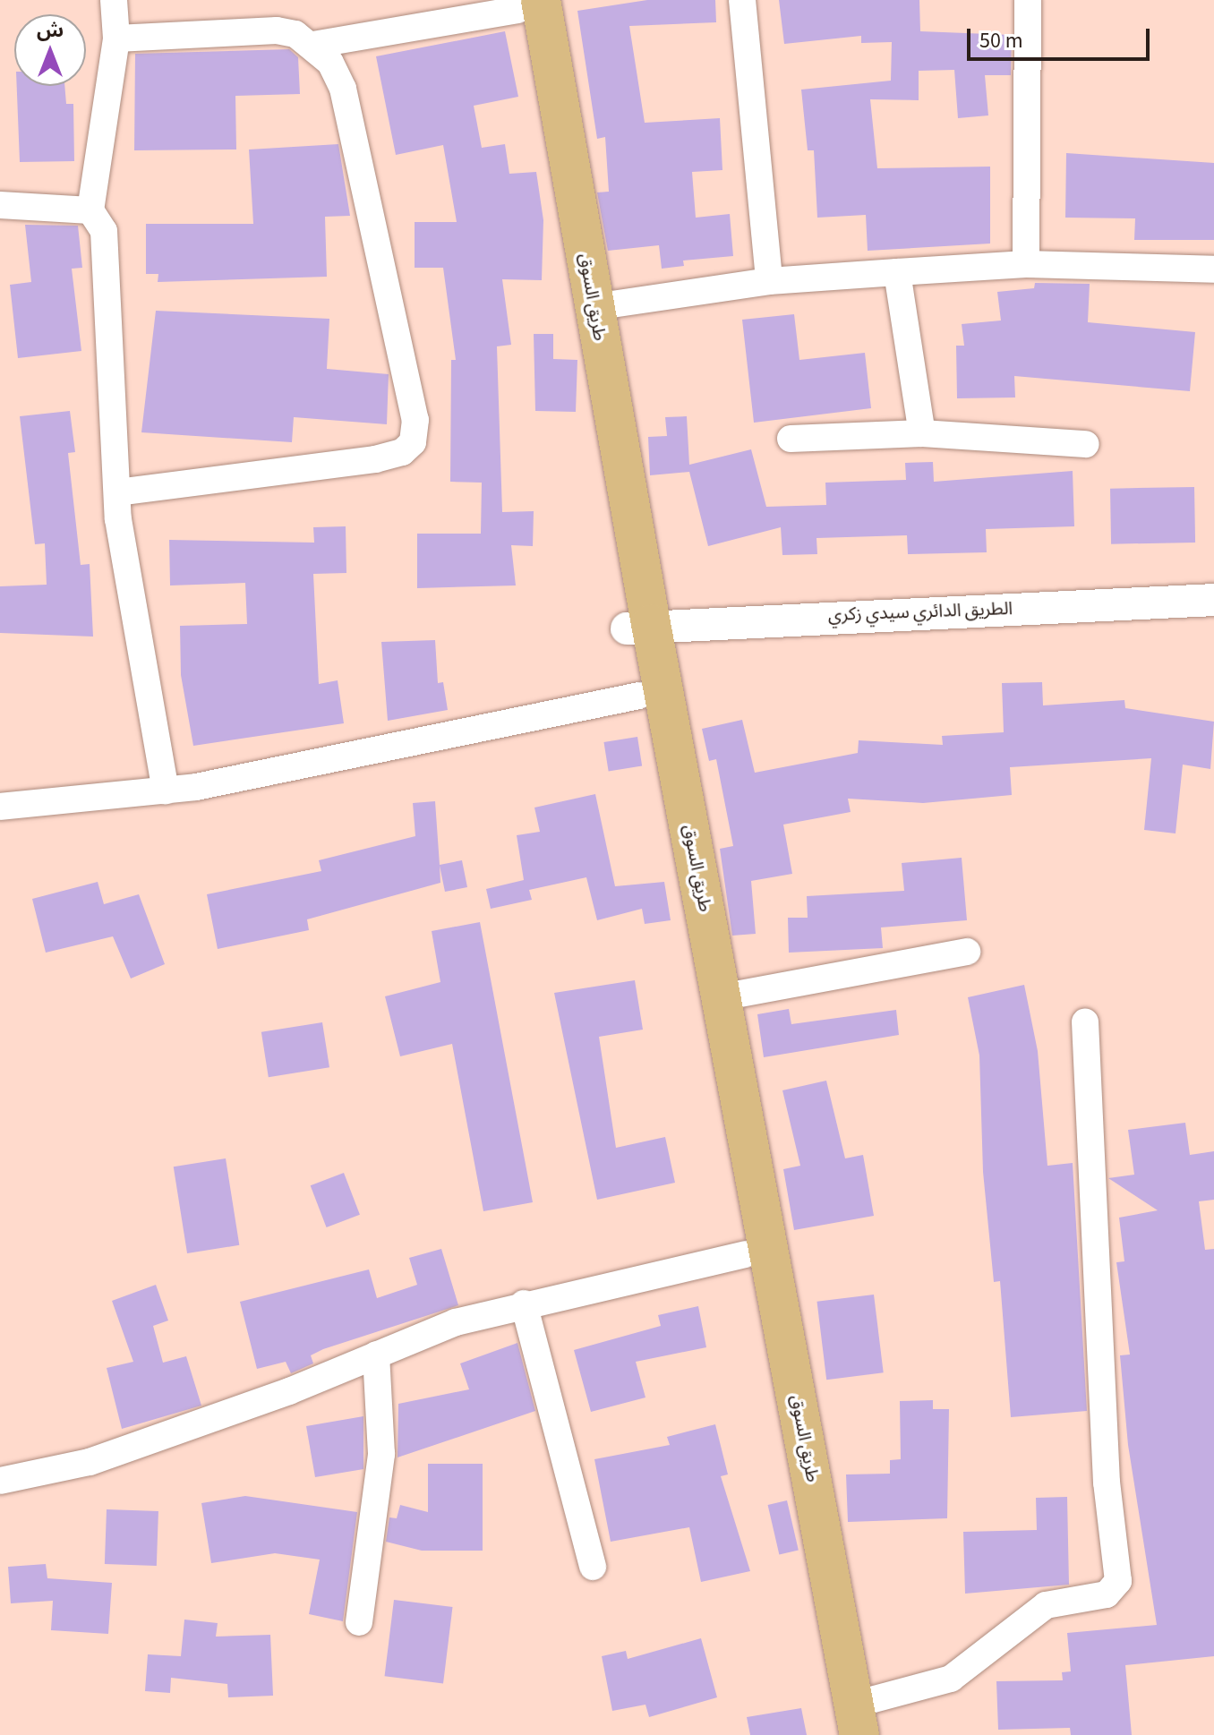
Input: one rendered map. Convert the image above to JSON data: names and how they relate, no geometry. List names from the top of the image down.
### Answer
{
  "streets": {
    "main road": ["طريق السوق"],
    "street": ["الطريق الدائري سيدي زكري"]
  },
  "crossings": [
    ["طريق السوق", "الطريق الدائري سيدي زكري"]
  ],
  "scale_bar": "50 m",
  "north": "top"
}
